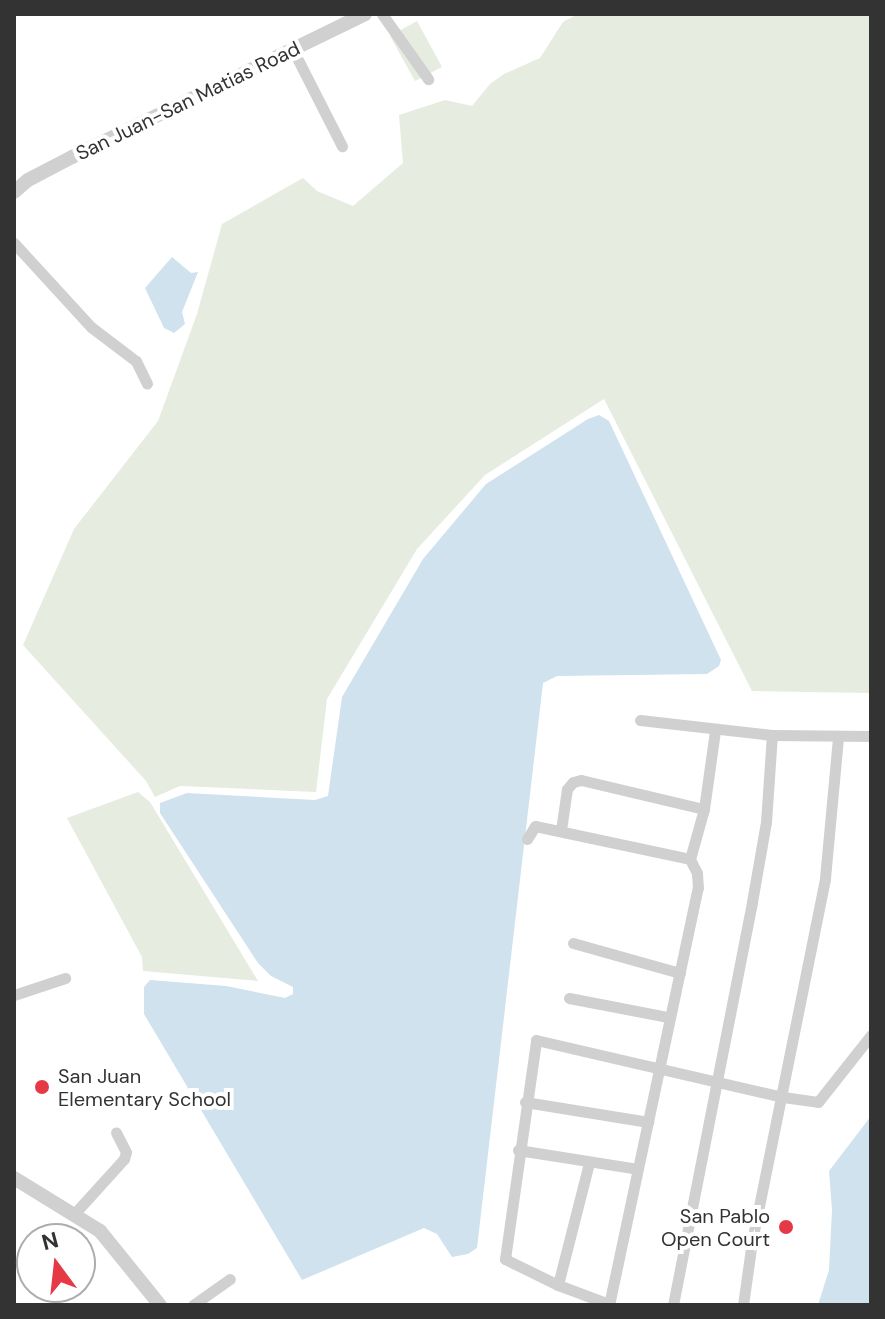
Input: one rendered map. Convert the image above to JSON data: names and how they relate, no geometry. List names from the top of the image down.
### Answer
{
  "streets": {
    "street": ["San Juan-San Matias Road"]
  },
  "places": ["San Juan Elementary School", "San Pablo Open Court"],
  "north": "top"
}
